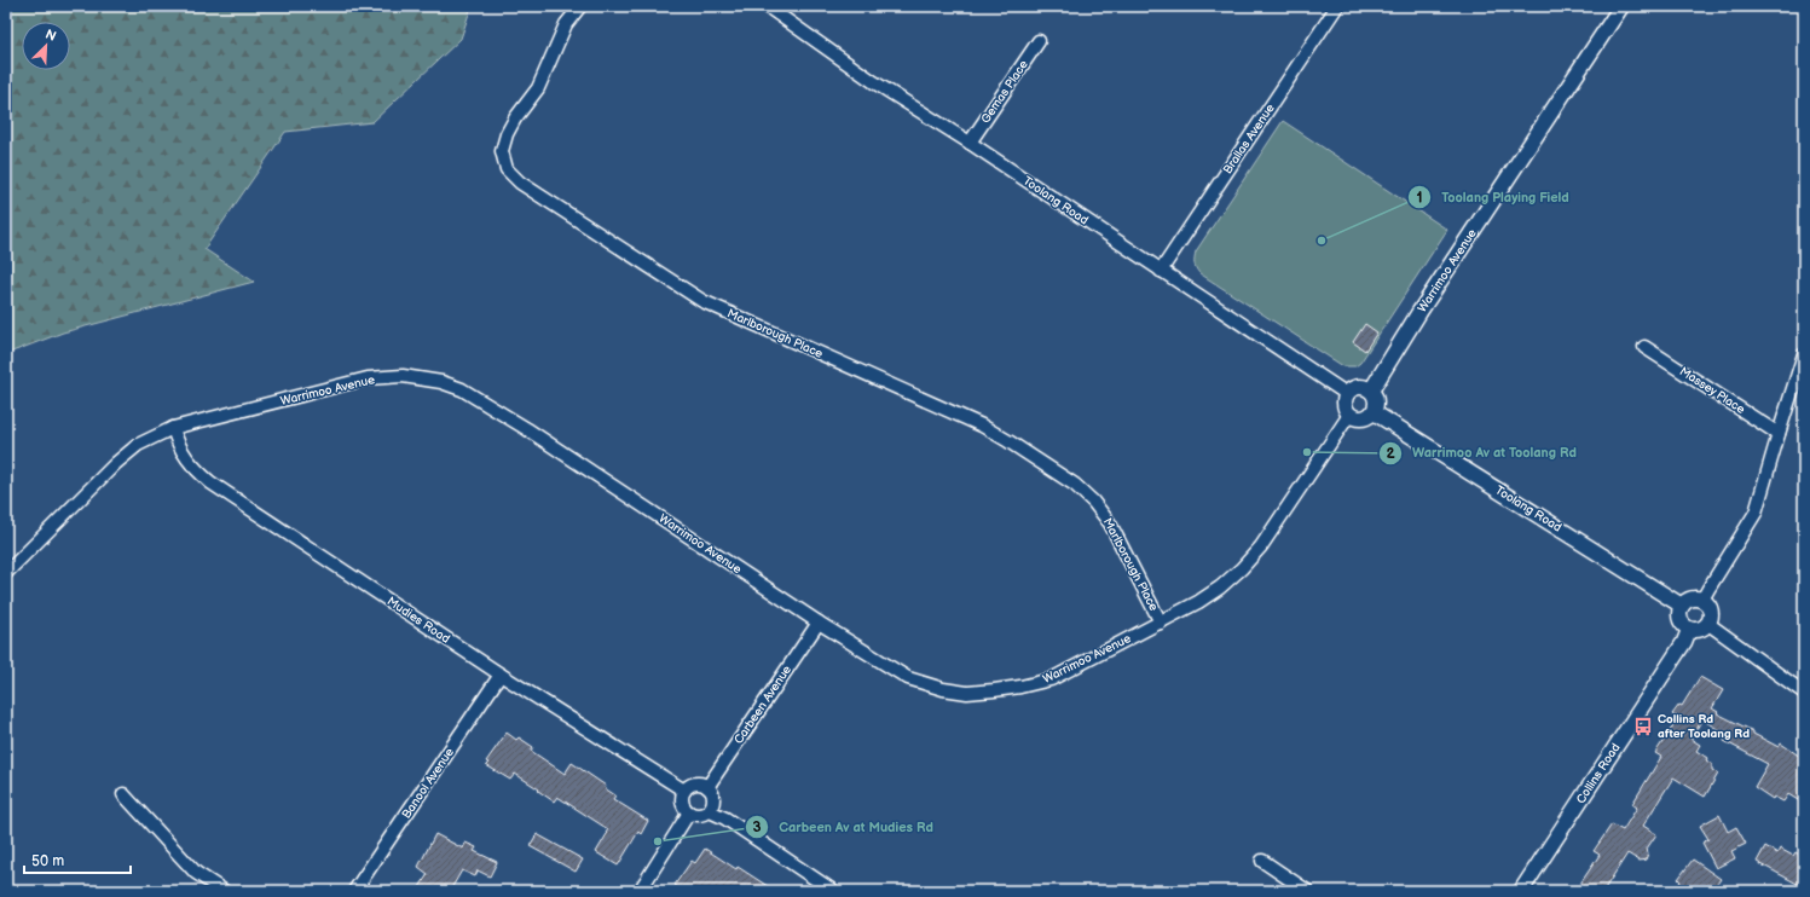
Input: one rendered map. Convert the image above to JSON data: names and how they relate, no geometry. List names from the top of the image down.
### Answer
{
  "streets": {
    "street": [
      "Gemas Place",
      "Brallas Avenue",
      "Toolang Road",
      "Warrimoo Avenue",
      "Marlborough Place",
      "Massey Place",
      "Mudies Road",
      "Carbeen Avenue",
      "Collins Road",
      "Banool Avenue"
    ]
  },
  "crossings": [
    ["Gemas Place", "Toolang Road"],
    ["Brallas Avenue", "Toolang Road"],
    ["Toolang Road", "Warrimoo Avenue"],
    ["Toolang Road", "Collins Road"],
    ["Warrimoo Avenue", "Marlborough Place"],
    ["Warrimoo Avenue", "Mudies Road"],
    ["Warrimoo Avenue", "Carbeen Avenue"],
    ["Mudies Road", "Carbeen Avenue"],
    ["Mudies Road", "Banool Avenue"]
  ],
  "places": {
    "other": ["Toolang Playing Field", "Warrimoo Av at Toolang Rd", "Carbeen Av at Mudies Rd"],
    "bus stop": ["Collins Rd after Toolang Rd"]
  },
  "scale_bar": "50 m",
  "north": "top right"
}
